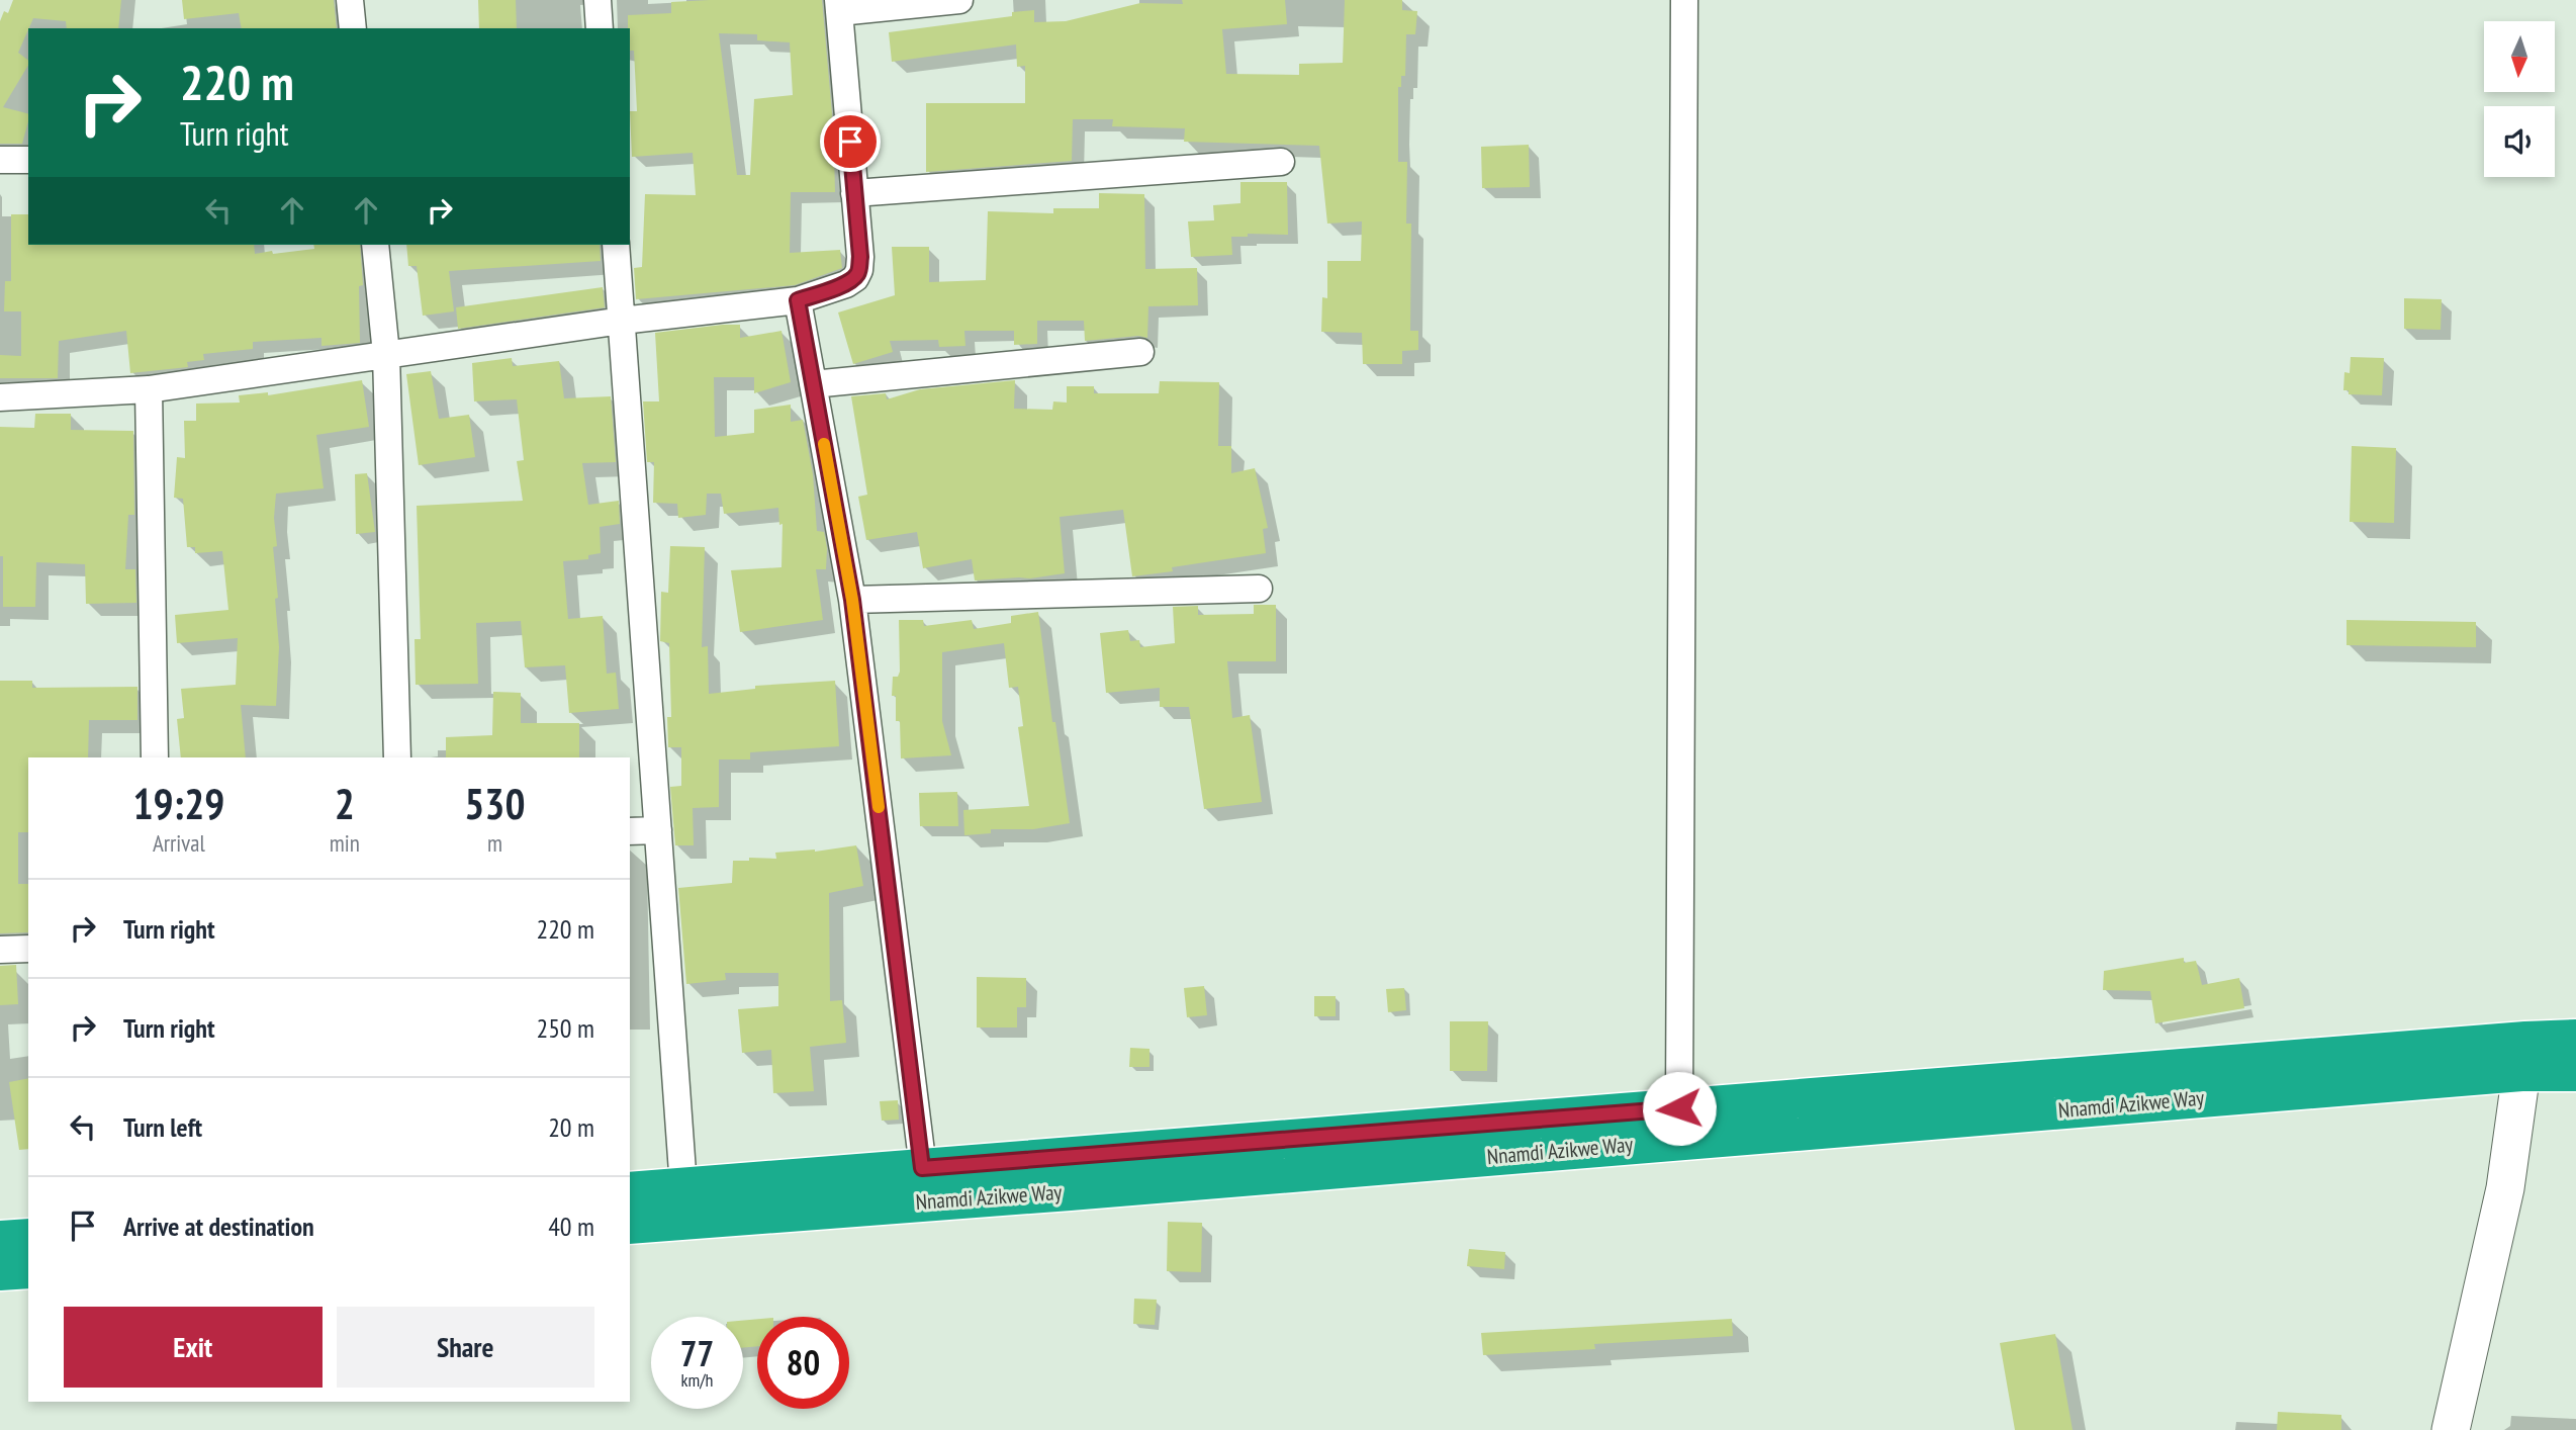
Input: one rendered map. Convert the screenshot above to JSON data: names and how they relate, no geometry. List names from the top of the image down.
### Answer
{
  "streets": {
    "highway": ["Nnamdi Azikwe Way"]
  },
  "north": "bottom",
  "page": {
    "turn": ["220 m", "Turn right"],
    "eta": [
      "19:29",
      "Arrival",
      "2",
      "min",
      "530",
      "m"
    ],
    "list": [
      {
        "name": "Turn right",
        "value": "220 m"
      },
      {
        "name": "Turn right",
        "value": "250 m"
      },
      {
        "name": "Turn left",
        "value": "20 m"
      },
      {
        "name": "Arrive at destination",
        "value": "40 m"
      }
    ],
    "buttons": ["Exit", "Share"],
    "speed": "77 km/h",
    "limit": "80"
  }
}
